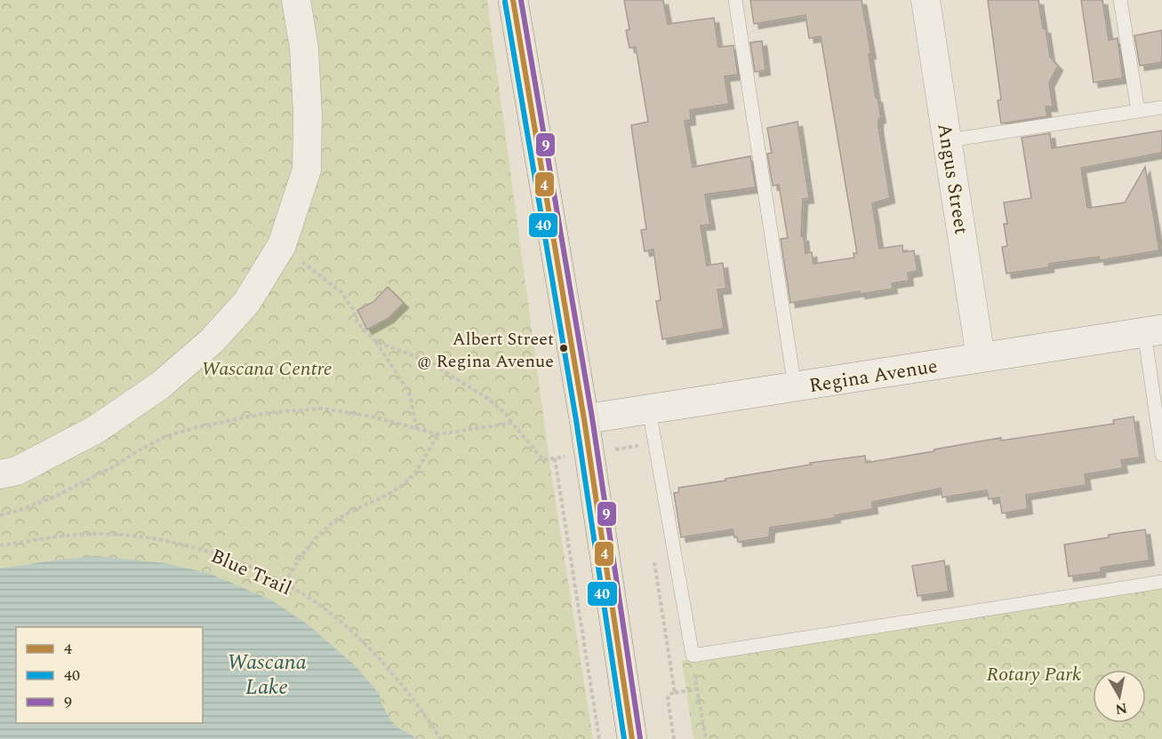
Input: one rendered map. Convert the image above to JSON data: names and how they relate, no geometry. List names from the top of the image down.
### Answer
{
  "streets": {
    "street": ["Angus Street", "Regina Avenue"],
    "path": ["Blue Trail"]
  },
  "crossings": [
    ["Angus Street", "Regina Avenue"]
  ],
  "water": ["Wascana Lake"],
  "parks": ["Wascana Centre", "Rotary Park"],
  "places": ["Albert Street @ Regina Avenue"],
  "lines": ["transit line 4", "transit line 9", "transit line 40"],
  "legend": ["4", "40", "9"],
  "north": "bottom"
}
